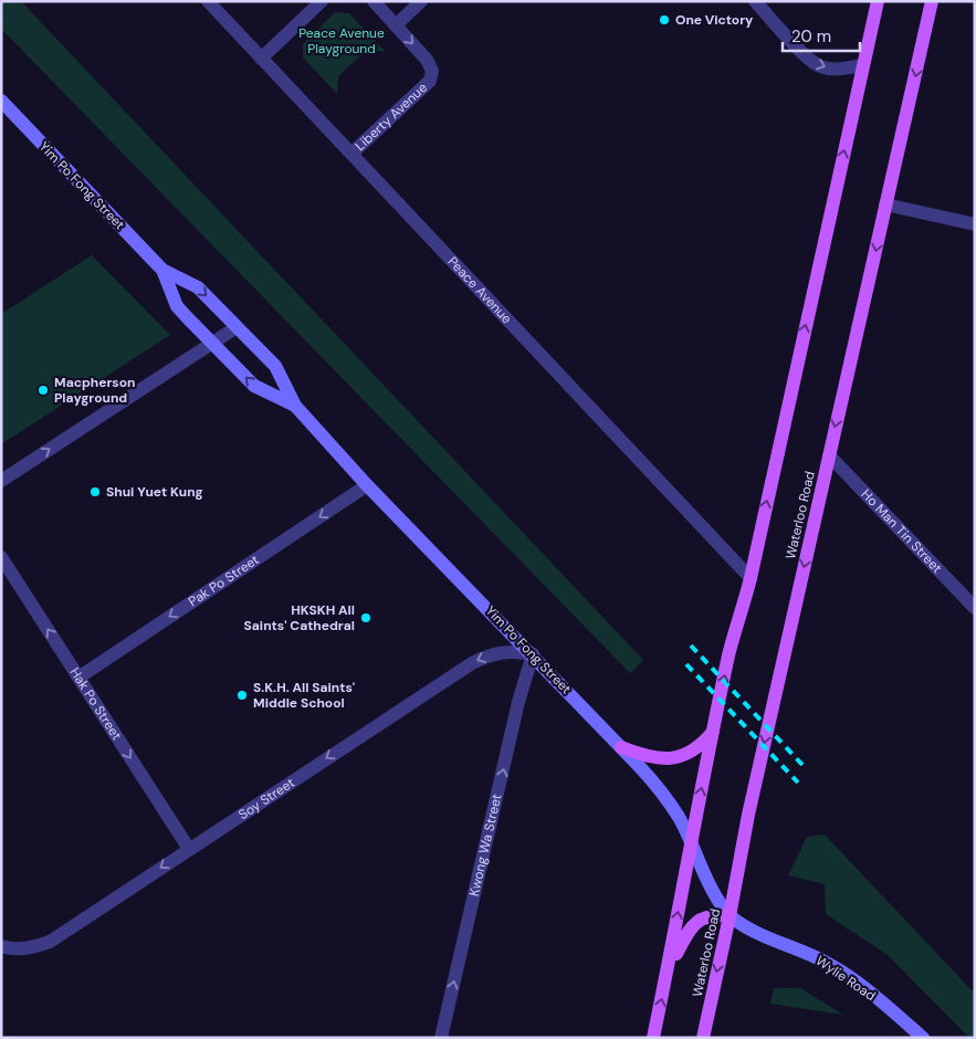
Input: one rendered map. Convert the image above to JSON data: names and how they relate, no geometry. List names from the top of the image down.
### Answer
{
  "streets": {
    "main road": ["Yim Po Fong Street", "Waterloo Road", "Wylie Road"],
    "street": [
      "Liberty Avenue",
      "Peace Avenue",
      "Ho Man Tin Street",
      "Pak Po Street",
      "Hak Po Street",
      "Soy Street",
      "Kwong Wa Street"
    ]
  },
  "crossings": [
    ["Liberty Avenue", "Peace Avenue"],
    ["Yim Po Fong Street", "Waterloo Road"],
    ["Yim Po Fong Street", "Pak Po Street"],
    ["Yim Po Fong Street", "Soy Street"],
    ["Yim Po Fong Street", "Kwong Wa Street"],
    ["Yim Po Fong Street", "Wylie Road"],
    ["Waterloo Road", "Ho Man Tin Street"],
    ["Waterloo Road", "Wylie Road"],
    ["Pak Po Street", "Hak Po Street"],
    ["Hak Po Street", "Soy Street"],
    ["Soy Street", "Kwong Wa Street"]
  ],
  "one_way": ["Pak Po Street", "Soy Street", "Kwong Wa Street"],
  "parks": ["Peace Avenue Playground"],
  "places": [
    "One Victory",
    "Macpherson Playground",
    "Shui Yuet Kung",
    "HKSKH All Saints' Cathedral",
    "S.K.H. All Saints' Middle School"
  ],
  "scale_bar": "20 m"
}
